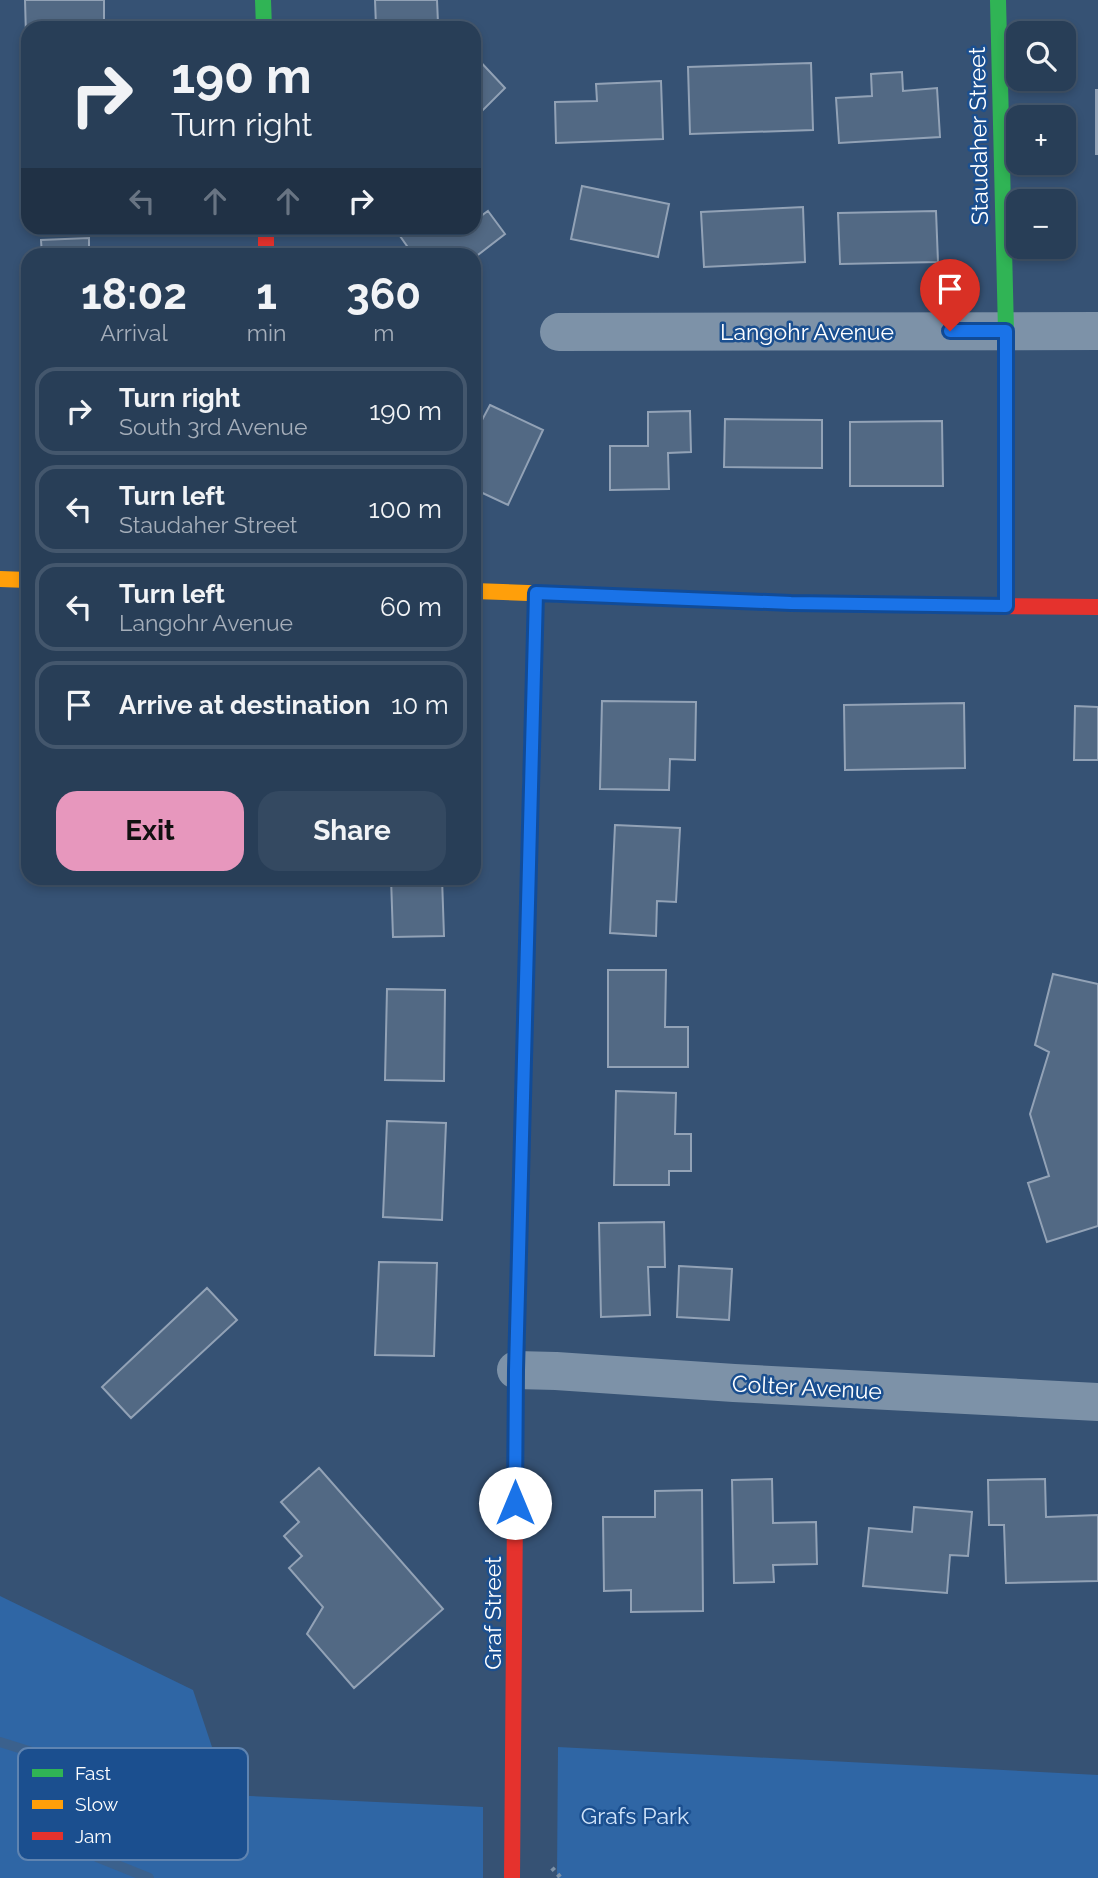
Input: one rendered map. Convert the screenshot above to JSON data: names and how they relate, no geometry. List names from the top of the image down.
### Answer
{
  "streets": {
    "street": [
      "Staudaher Street",
      "Langohr Avenue",
      "Colter Avenue",
      "Graf Street"
    ]
  },
  "crossings": [
    ["Staudaher Street", "Langohr Avenue"],
    ["Colter Avenue", "Graf Street"]
  ],
  "parks": ["Grafs Park"],
  "legend": ["Fast", "Slow", "Jam"],
  "page": {
    "map_buttons": ["+", "−"],
    "turn": ["190 m", "Turn right"],
    "eta": [
      "18:02",
      "Arrival",
      "1",
      "min",
      "360",
      "m"
    ],
    "list": [
      {
        "name": "Turn right",
        "note": "South 3rd Avenue",
        "value": "190 m"
      },
      {
        "name": "Turn left",
        "note": "Staudaher Street",
        "value": "100 m"
      },
      {
        "name": "Turn left",
        "note": "Langohr Avenue",
        "value": "60 m"
      },
      {
        "name": "Arrive at destination",
        "value": "10 m"
      }
    ],
    "buttons": ["Exit", "Share"]
  }
}
